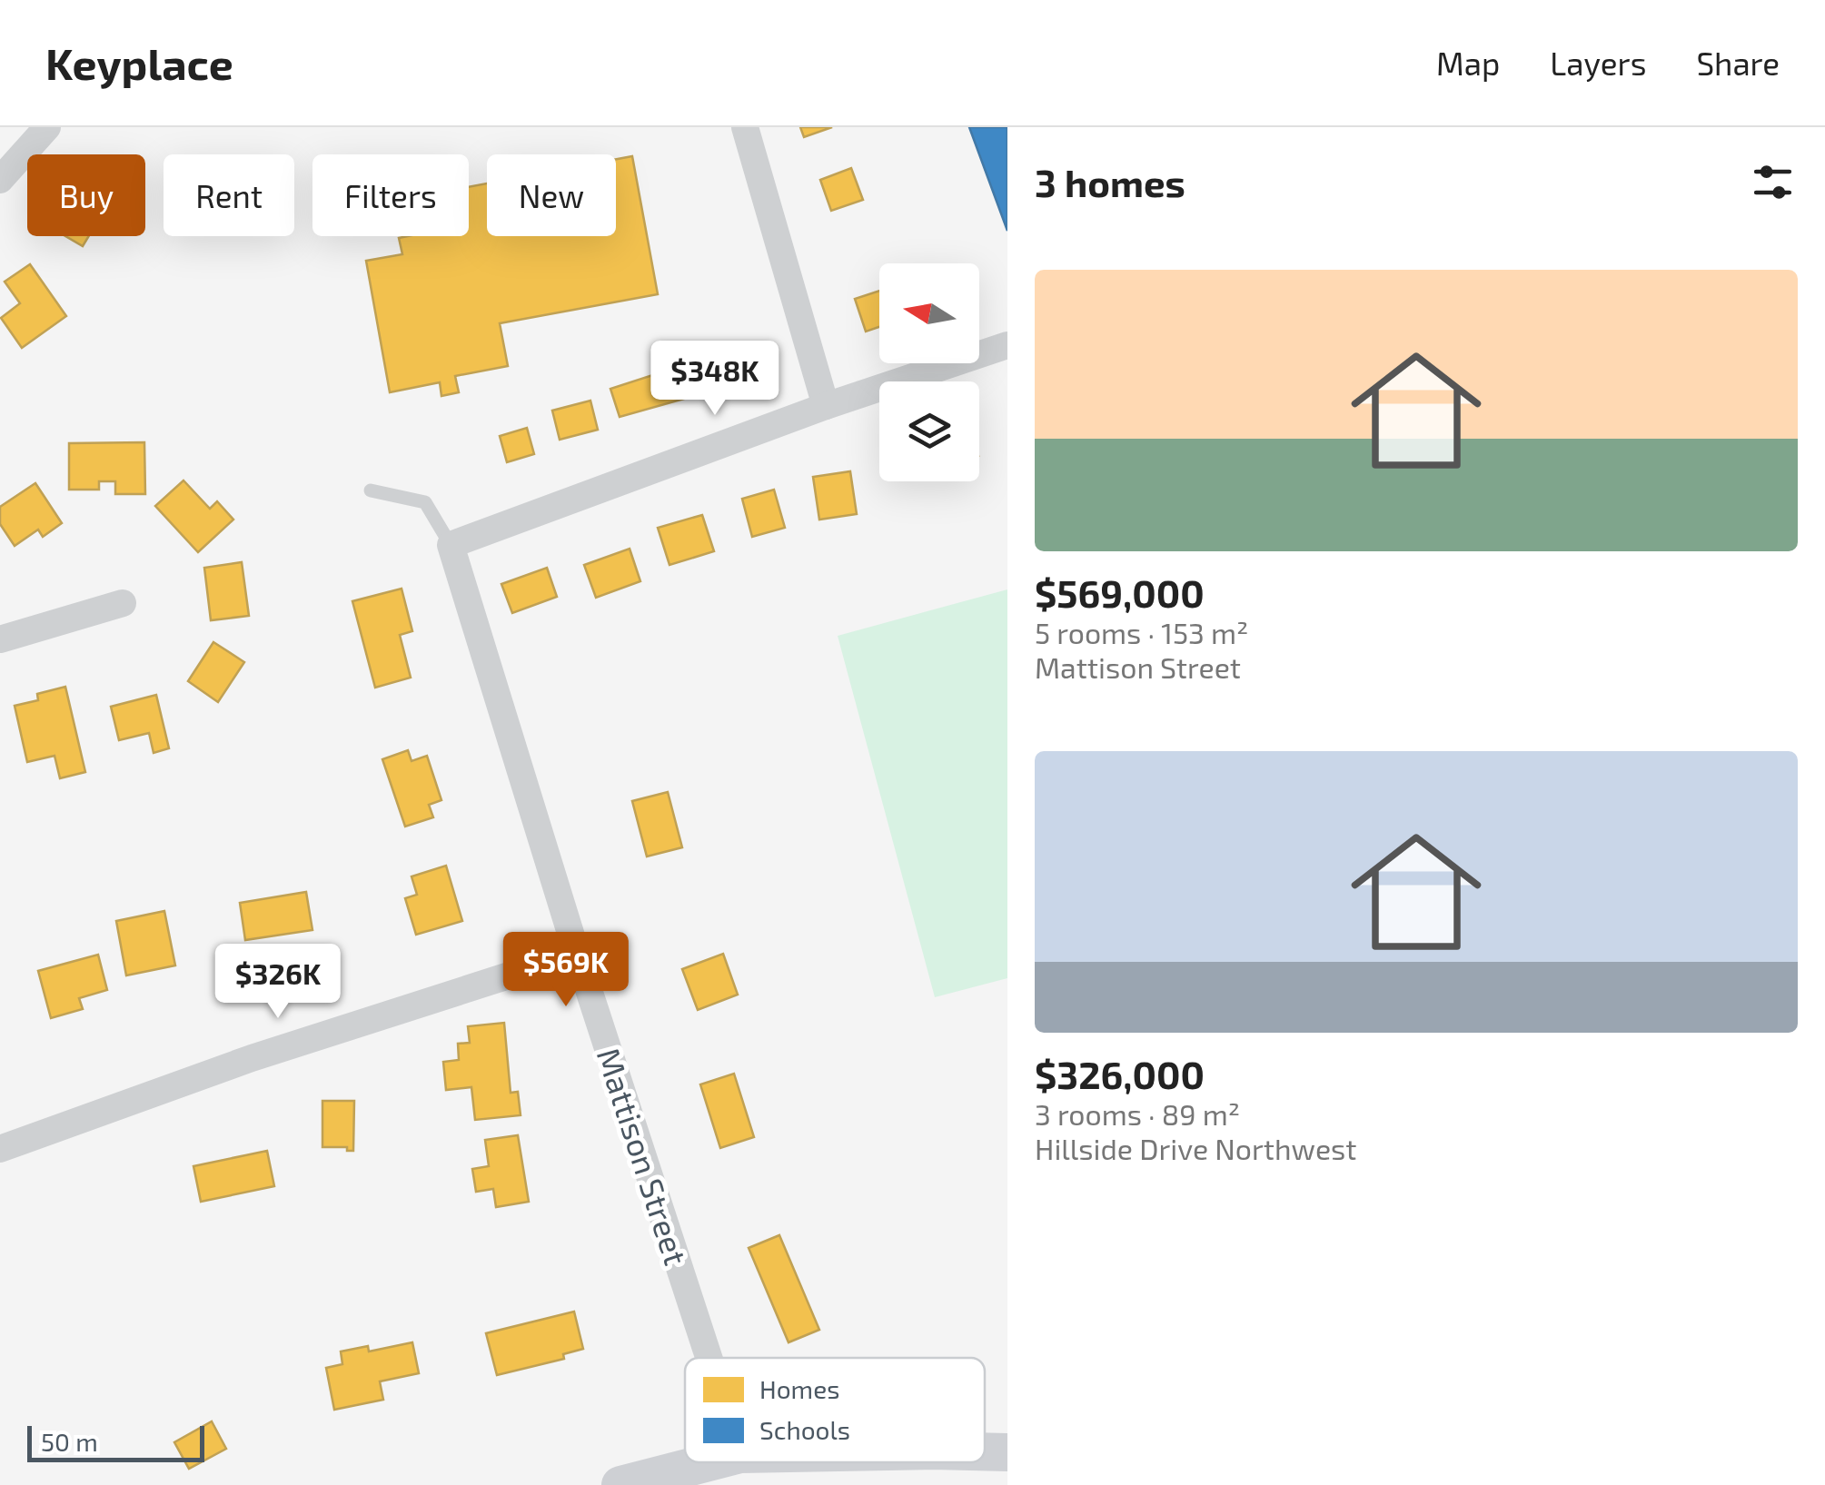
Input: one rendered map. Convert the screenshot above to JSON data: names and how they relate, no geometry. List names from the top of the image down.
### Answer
{
  "streets": {
    "street": ["Mattison Street"]
  },
  "legend": ["Homes", "Schools"],
  "scale_bar": "50 m",
  "north": "left",
  "page": {
    "header": "Keyplace",
    "nav": ["Map", "Layers", "Share"],
    "heading": "3 homes",
    "chip": [
      "Buy",
      "Rent",
      "Filters",
      "New"
    ],
    "list": [
      {
        "name": "$569,000",
        "note": "5 rooms · 153 m² · Mattison Street"
      },
      {
        "name": "$326,000",
        "note": "3 rooms · 89 m² · Hillside Drive Northwest"
      }
    ],
    "price": ["$348K", "$569K", "$326K"],
    "scale": "50 m"
  }
}
